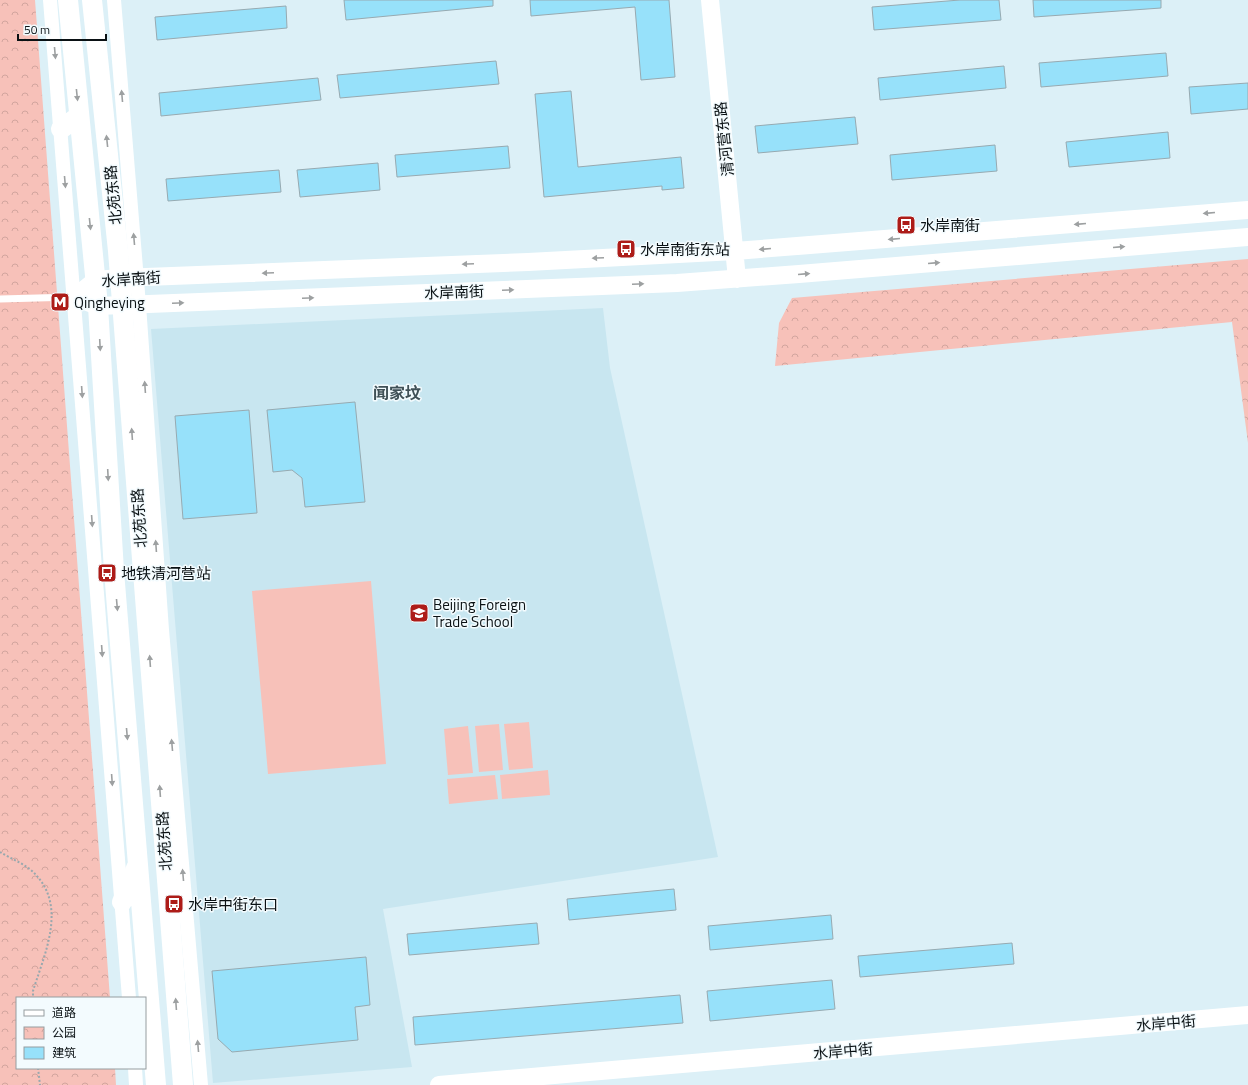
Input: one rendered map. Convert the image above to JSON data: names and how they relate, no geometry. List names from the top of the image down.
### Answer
{
  "streets": {
    "main road": ["北苑东路"],
    "street": ["清河营东路", "水岸南街", "水岸中街"]
  },
  "crossings": [
    ["清河营东路", "水岸南街"],
    ["北苑东路", "水岸南街"]
  ],
  "districts": ["闻家坟"],
  "places": {
    "bus stop": [
      "水岸南街",
      "水岸南街东站",
      "地铁清河营站",
      "水岸中街东口"
    ],
    "metro station": ["Qingheying"],
    "school or university": ["Beijing Foreign Trade School"]
  },
  "legend": ["道路", "公园", "建筑"],
  "scale_bar": "50 m"
}
